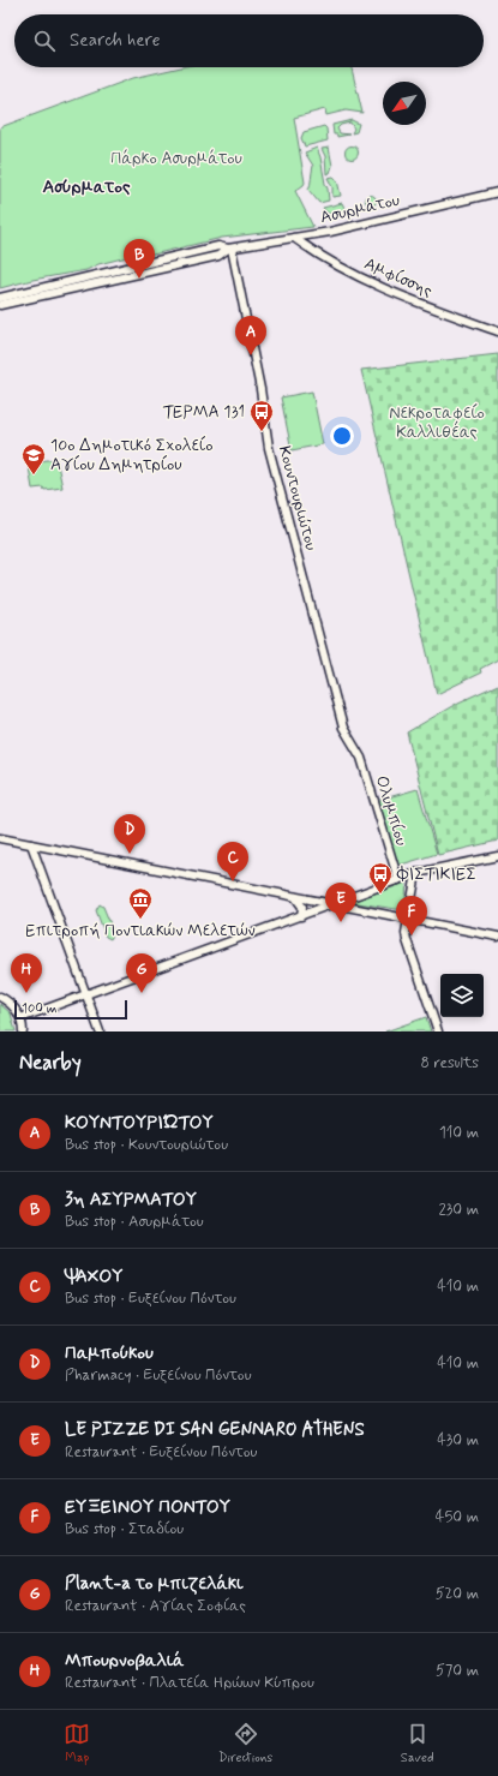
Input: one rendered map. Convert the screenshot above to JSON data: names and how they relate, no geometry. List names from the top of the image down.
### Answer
{
  "streets": {
    "street": [
      "Ασυρμάτου",
      "Αμφίσσης",
      "Κουντουριώτου",
      "Ολυμπίου"
    ]
  },
  "crossings": [
    ["Ασυρμάτου", "Αμφίσσης"],
    ["Ασυρμάτου", "Κουντουριώτου"],
    ["Κουντουριώτου", "Ολυμπίου"]
  ],
  "districts": ["Ασύρματος"],
  "parks": ["Πάρκο Ασυρμάτου", "Νεκροταφείο Καλλιθέας"],
  "places": {
    "bus stop": ["ΤΕΡΜΑ 131", "ΦΙΣΤΙΚΙΕΣ"],
    "school or university": ["10ο Δημοτικό Σχολείο Αγίου Δημητρίου"],
    "museum": ["Επιτροπή Ποντιακών Μελετών"]
  },
  "scale_bar": "100 m",
  "north": "bottom left",
  "page": {
    "search": "Search here",
    "pins": [
      "B",
      "A",
      "D",
      "C",
      "E",
      "F",
      "G",
      "H"
    ],
    "scale": "100 m",
    "heading": ["Nearby", "8 results"],
    "list": [
      {
        "mark": "A",
        "name": "ΚΟΥΝΤΟΥΡΙΏΤΟΥ",
        "note": "Bus stop · Κουντουριώτου",
        "value": "110 m"
      },
      {
        "mark": "B",
        "name": "3η ΑΣΥΡΜΑΤΟΥ",
        "note": "Bus stop · Ασυρμάτου",
        "value": "230 m"
      },
      {
        "mark": "C",
        "name": "ΨΑΧΟΥ",
        "note": "Bus stop · Ευξείνου Πόντου",
        "value": "410 m"
      },
      {
        "mark": "D",
        "name": "Παμπούκου",
        "note": "Pharmacy · Ευξείνου Πόντου",
        "value": "410 m"
      },
      {
        "mark": "E",
        "name": "LE PIZZE DI SAN GENNARO ATHENS",
        "note": "Restaurant · Ευξείνου Πόντου",
        "value": "430 m"
      },
      {
        "mark": "F",
        "name": "ΕΥΞΕΙΝΟΥ ΠΟΝΤΟΥ",
        "note": "Bus stop · Σταδίου",
        "value": "450 m"
      },
      {
        "mark": "G",
        "name": "Plant-a το μπιζελάκι",
        "note": "Restaurant · Αγίας Σοφίας",
        "value": "520 m"
      },
      {
        "mark": "H",
        "name": "Μπουρνοβαλιά",
        "note": "Restaurant · Πλατεία Ηρώων Κύπρου",
        "value": "570 m"
      }
    ],
    "nav": ["Map", "Directions", "Saved"]
  }
}
